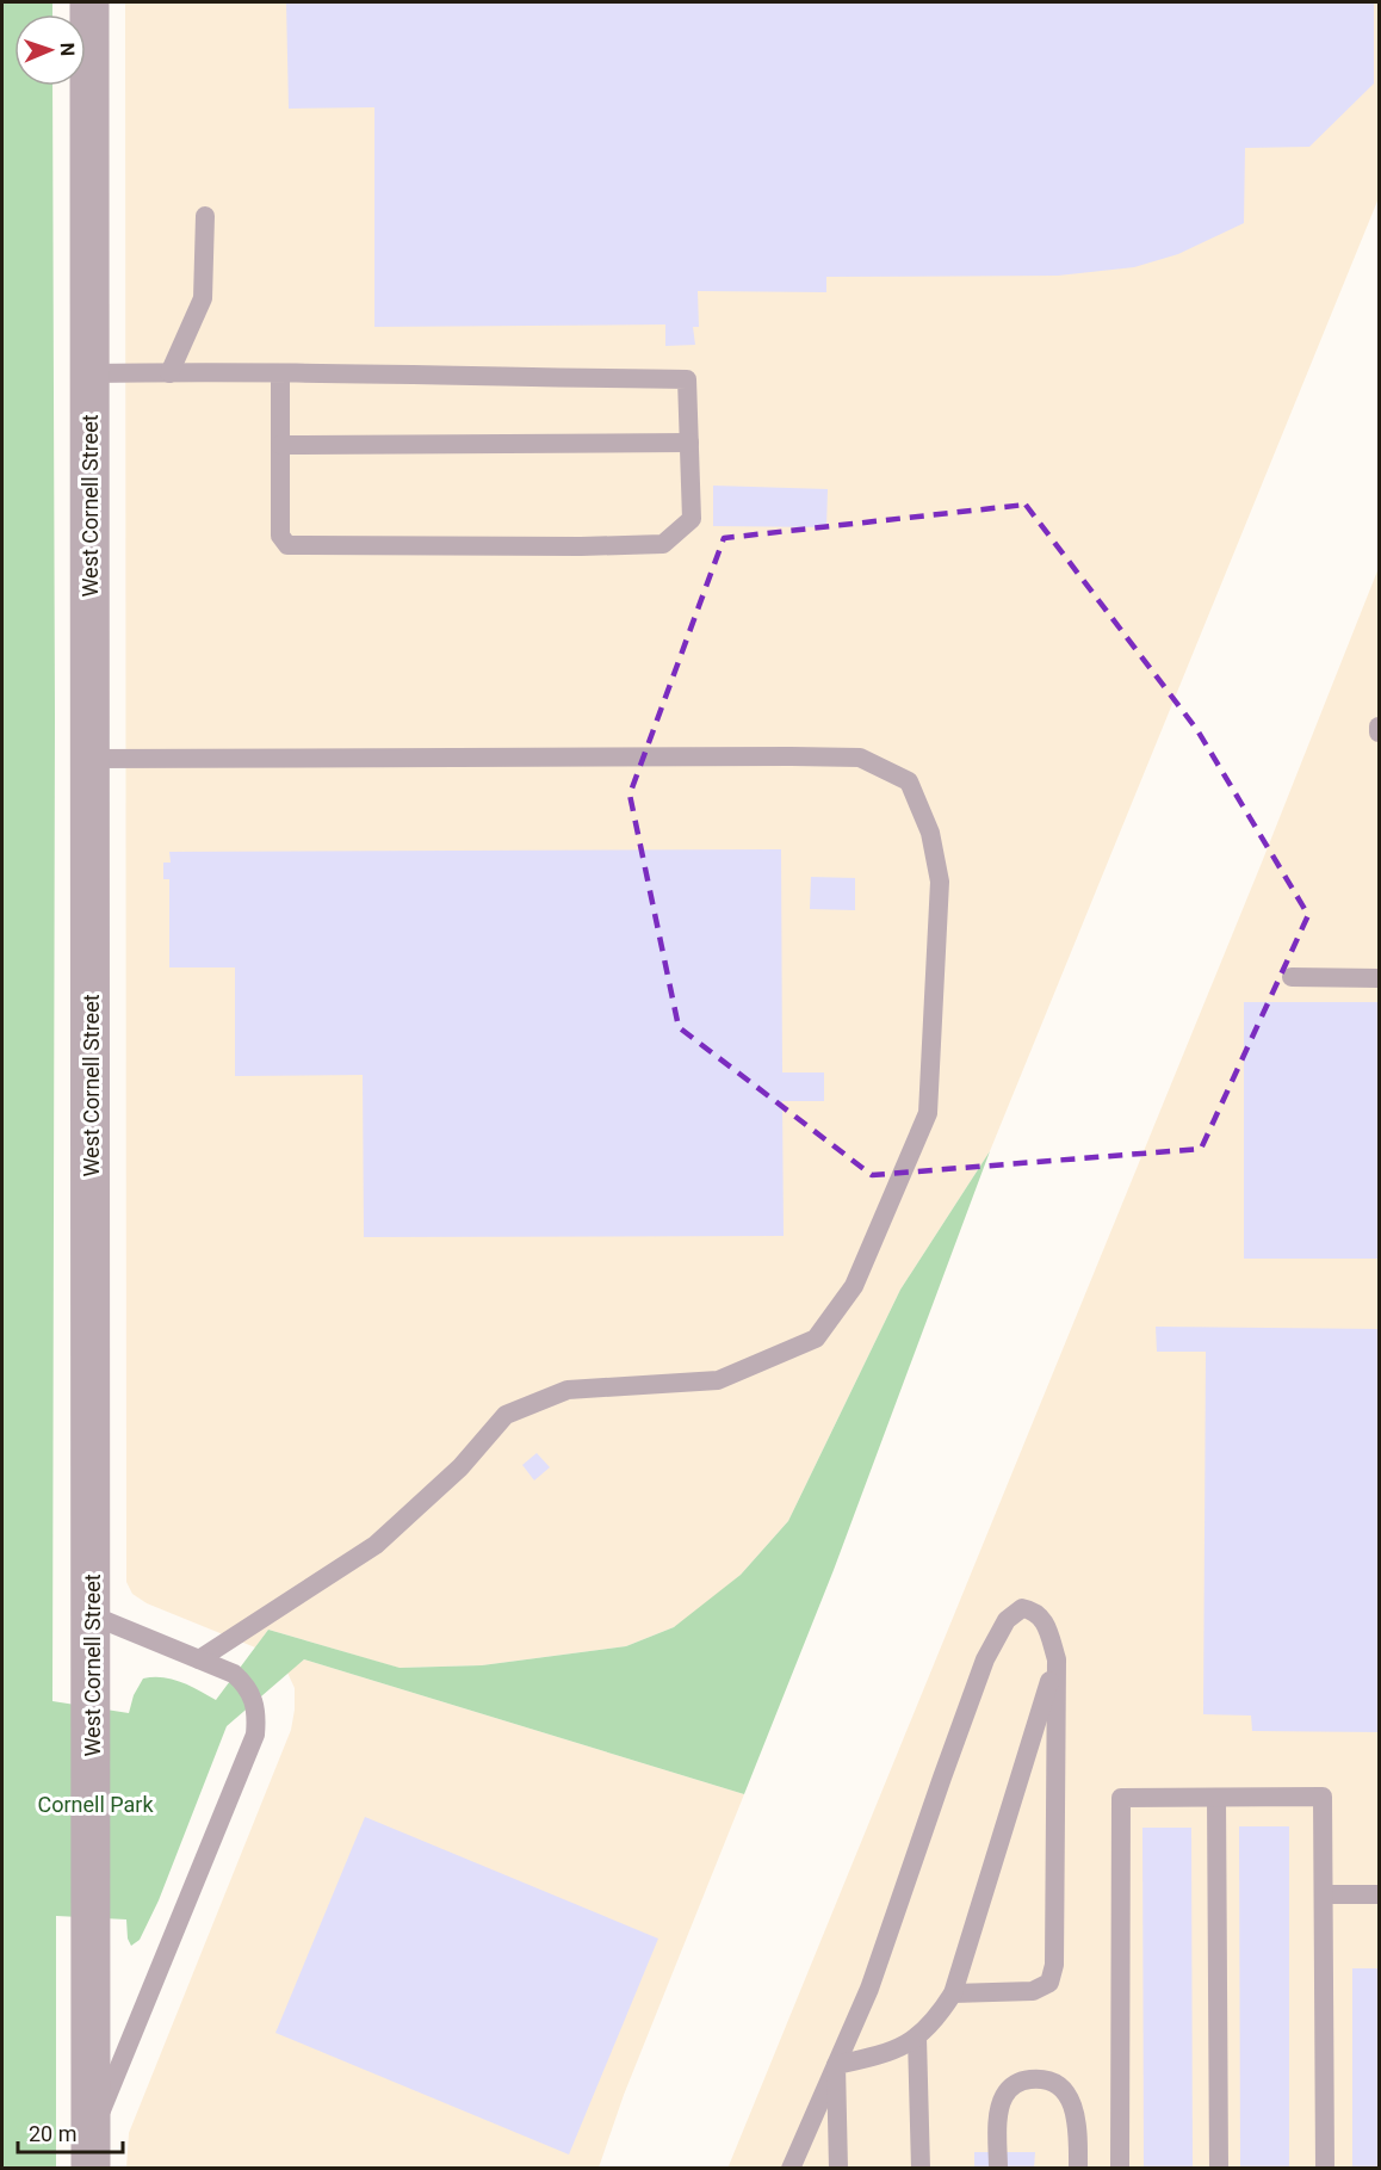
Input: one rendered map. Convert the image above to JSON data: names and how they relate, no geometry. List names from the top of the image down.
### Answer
{
  "streets": {
    "street": ["West Cornell Street"]
  },
  "parks": ["Cornell Park"],
  "scale_bar": "20 m",
  "north": "right"
}
